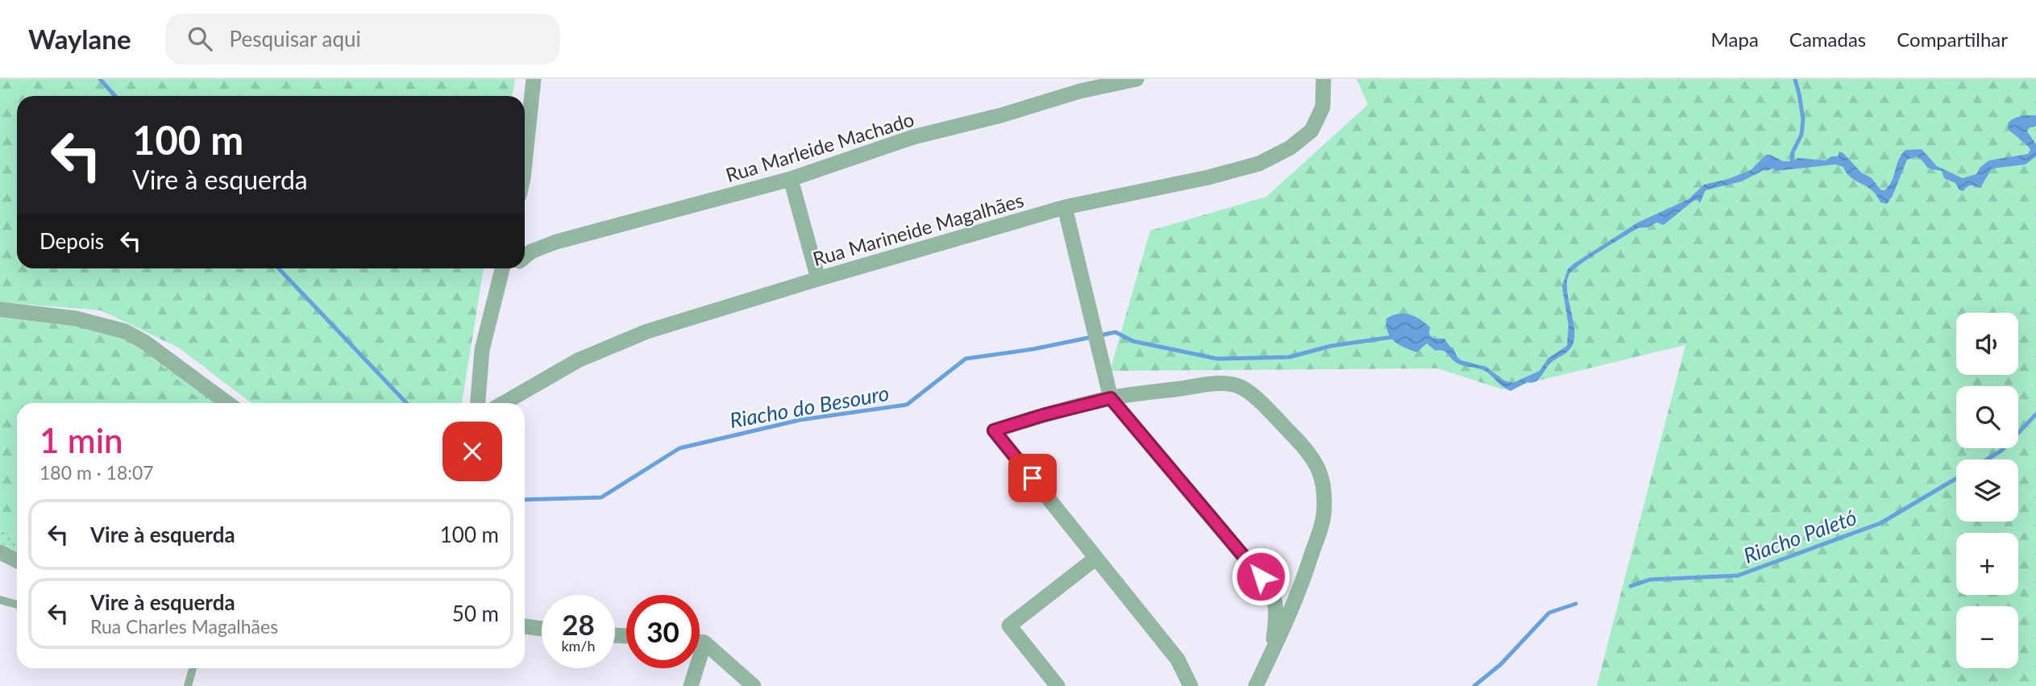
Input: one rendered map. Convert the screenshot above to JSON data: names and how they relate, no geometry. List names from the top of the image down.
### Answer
{
  "streets": {
    "street": ["Rua Marleide Machado", "Rua Marineide Magalhães"]
  },
  "water": ["Riacho do Besouro", "Riacho Paletó"],
  "page": {
    "header": "Waylane",
    "search": "Pesquisar aqui",
    "nav": ["Mapa", "Camadas", "Compartilhar"],
    "turn": ["100 m", "Vire à esquerda"],
    "then": "Depois",
    "map_buttons": ["+", "−"],
    "heading": ["1 min", "180 m · 18:07"],
    "list": [
      {
        "name": "Vire à esquerda",
        "value": "100 m"
      },
      {
        "name": "Vire à esquerda",
        "note": "Rua Charles Magalhães",
        "value": "50 m"
      }
    ],
    "speed": "28 km/h",
    "limit": "30"
  }
}
